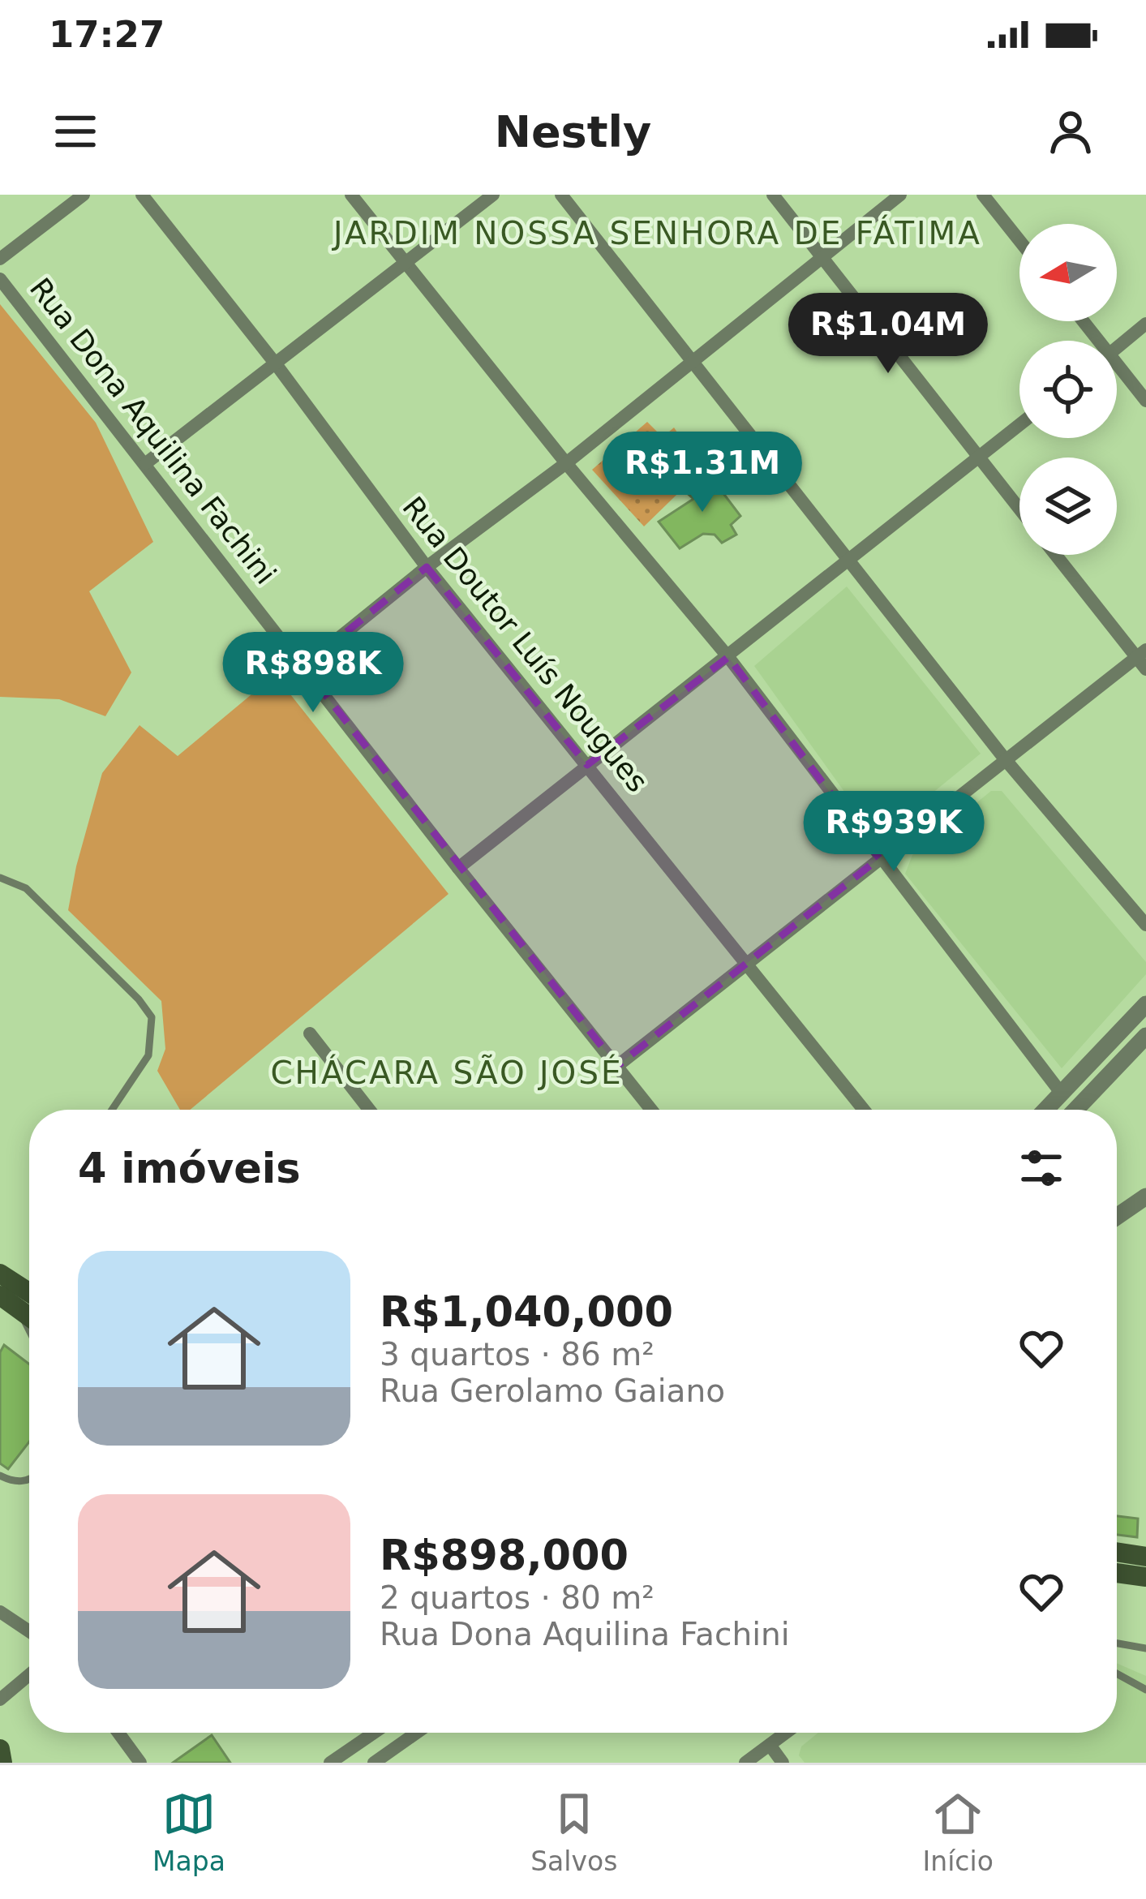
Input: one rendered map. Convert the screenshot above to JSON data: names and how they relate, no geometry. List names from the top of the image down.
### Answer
{
  "streets": {
    "street": ["Rua Dona Aquilina Fachini", "Rua Doutor Luís Nougues"]
  },
  "districts": ["JARDIM NOSSA SENHORA DE FÁTIMA", "CHÁCARA SÃO JOSÉ"],
  "north": "left",
  "page": {
    "status": "17:27",
    "header": "Nestly",
    "price": [
      "R$1.04M",
      "R$1.31M",
      "R$898K",
      "R$939K"
    ],
    "heading": "4 imóveis",
    "list": [
      {
        "name": "R$1,040,000",
        "note": "3 quartos · 86 m² · Rua Gerolamo Gaiano"
      },
      {
        "name": "R$898,000",
        "note": "2 quartos · 80 m² · Rua Dona Aquilina Fachini"
      }
    ],
    "tabs": ["Mapa", "Salvos", "Início"]
  }
}
